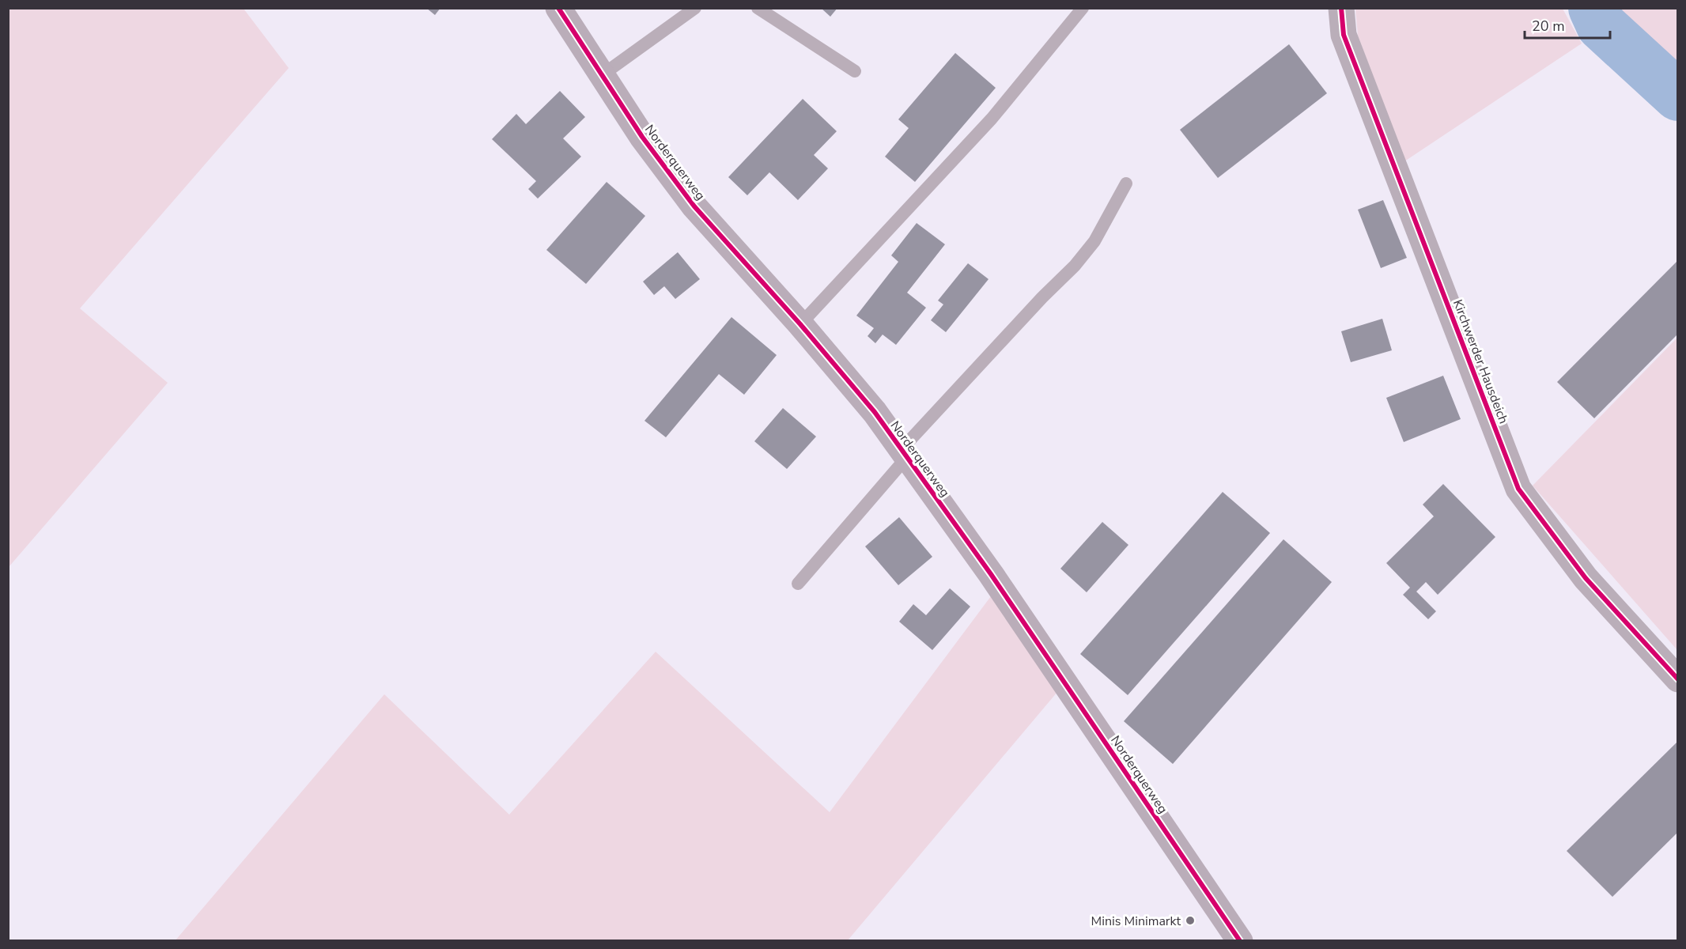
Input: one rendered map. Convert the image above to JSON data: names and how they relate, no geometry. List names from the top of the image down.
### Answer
{
  "streets": {
    "street": ["Norderquerweg", "Kirchwerder Hausdeich"]
  },
  "places": ["Minis Minimarkt"],
  "scale_bar": "20 m"
}
